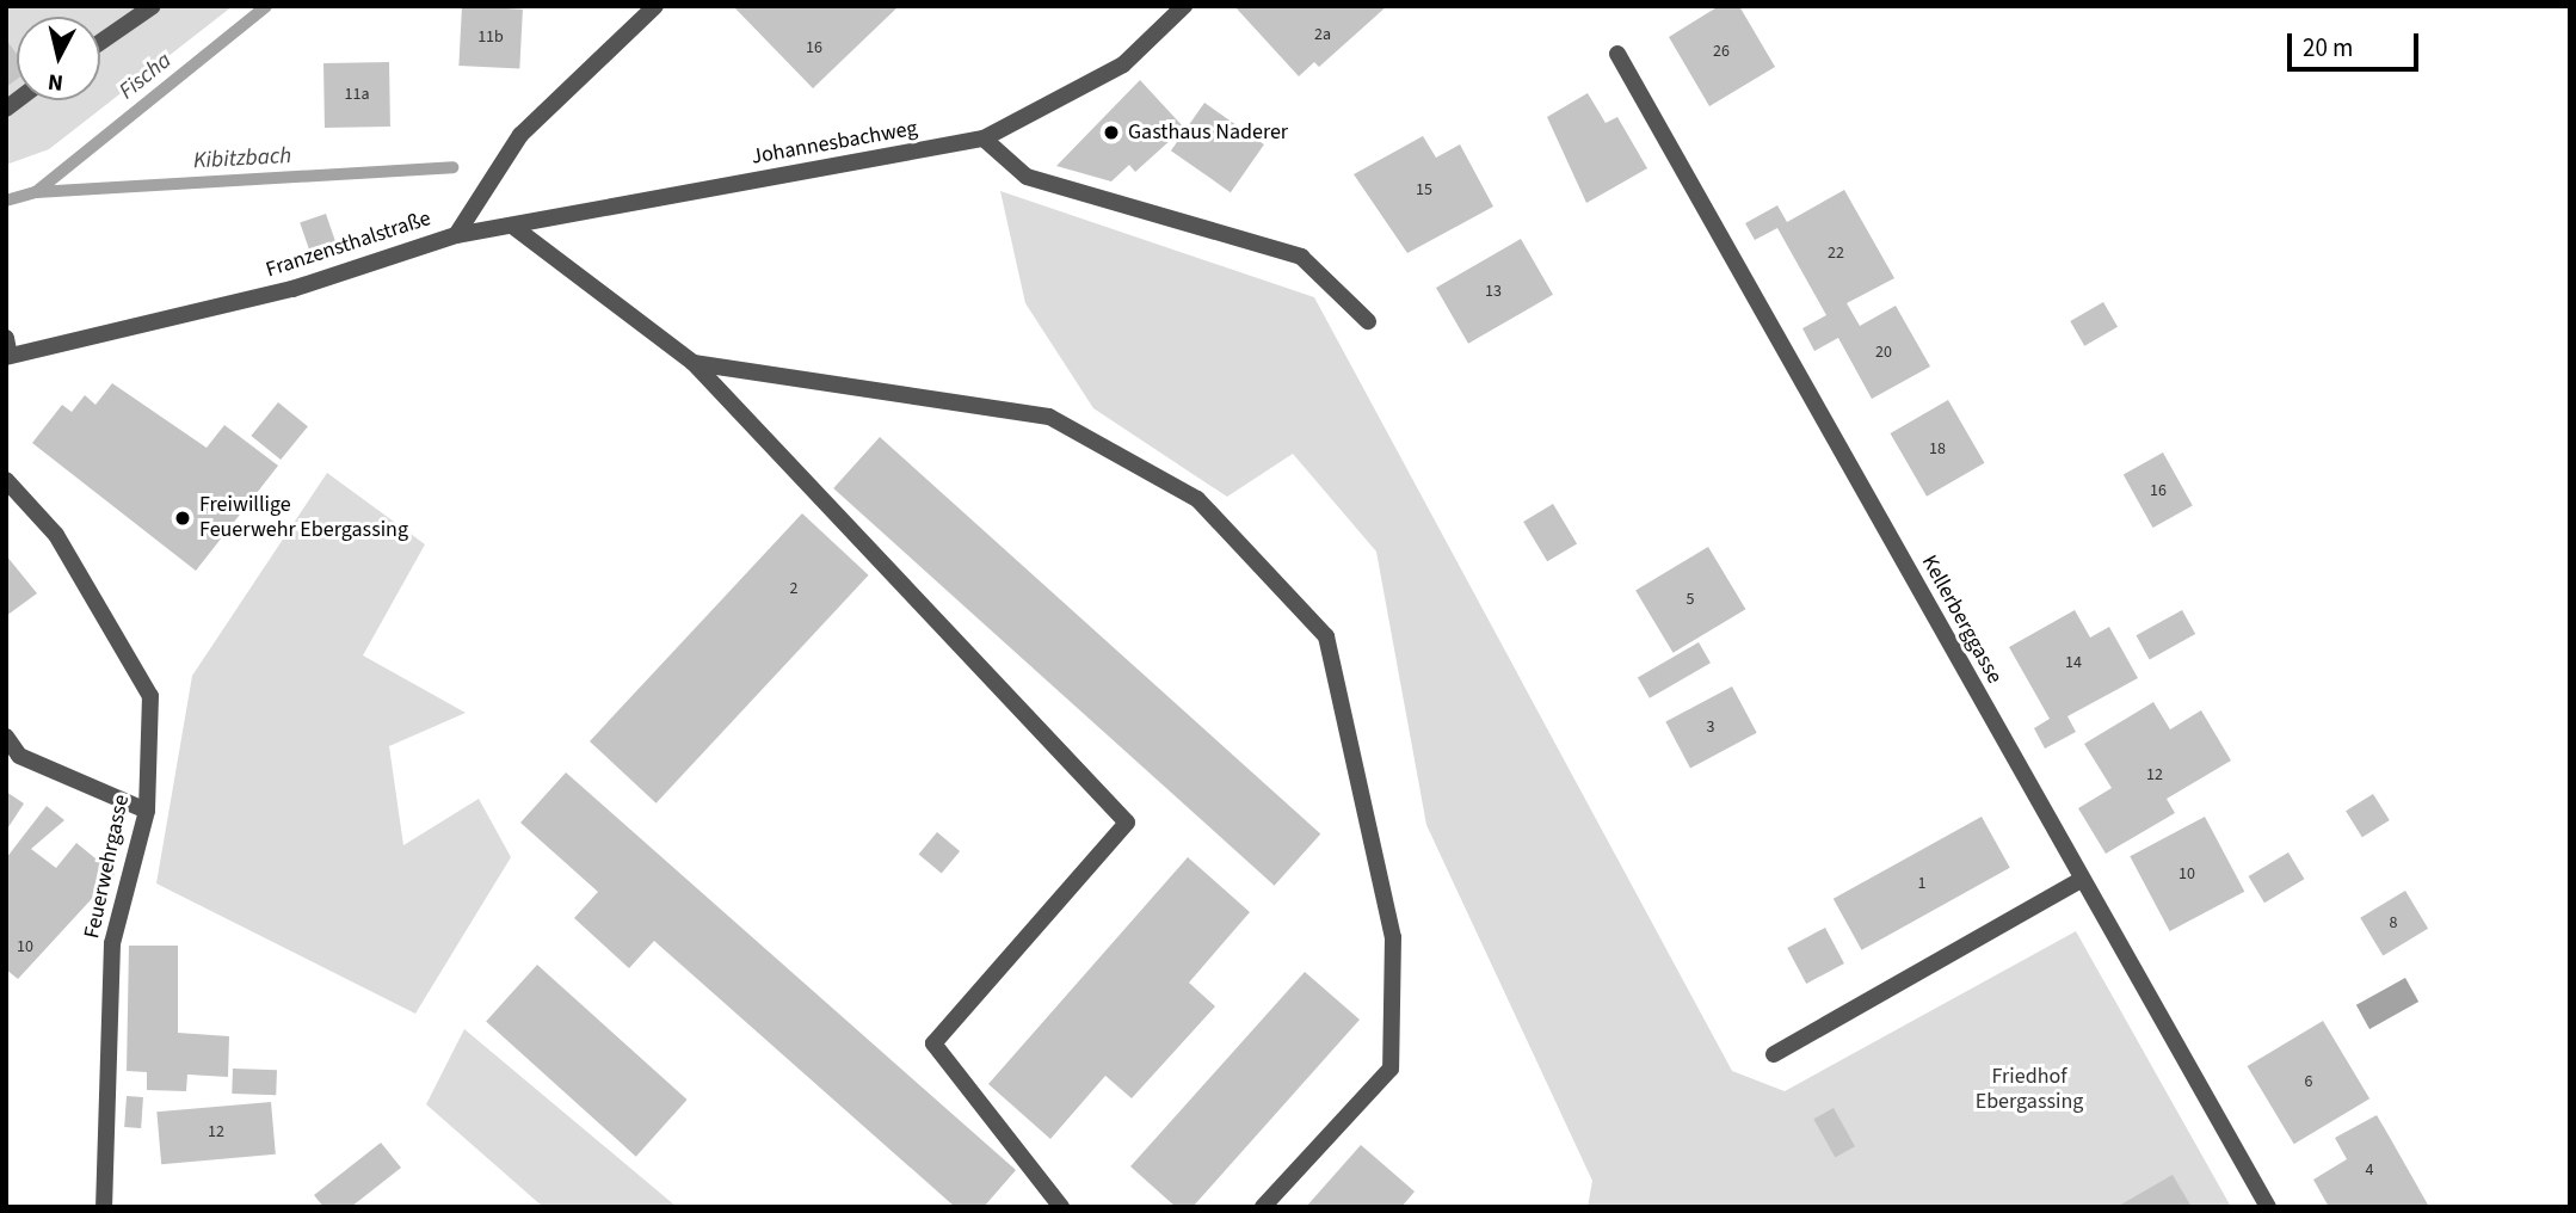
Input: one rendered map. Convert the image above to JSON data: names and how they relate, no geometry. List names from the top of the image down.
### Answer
{
  "streets": {
    "street": [
      "Johannesbachweg",
      "Franzensthalstraße",
      "Kellerberggasse",
      "Feuerwehrgasse"
    ]
  },
  "crossings": [
    ["Johannesbachweg", "Franzensthalstraße"]
  ],
  "water": ["Fischa", "Kibitzbach"],
  "parks": ["Friedhof Ebergassing"],
  "places": ["Gasthaus Naderer", "Freiwillige Feuerwehr Ebergassing"],
  "house_numbers": [
    "2a",
    "11b",
    "16",
    "26",
    "11a",
    "15",
    "22",
    "13",
    "20",
    "18",
    "16",
    "2",
    "5",
    "14",
    "3",
    "12",
    "10",
    "1",
    "8",
    "10",
    "6",
    "12",
    "4"
  ],
  "scale_bar": "20 m",
  "north": "bottom"
}
